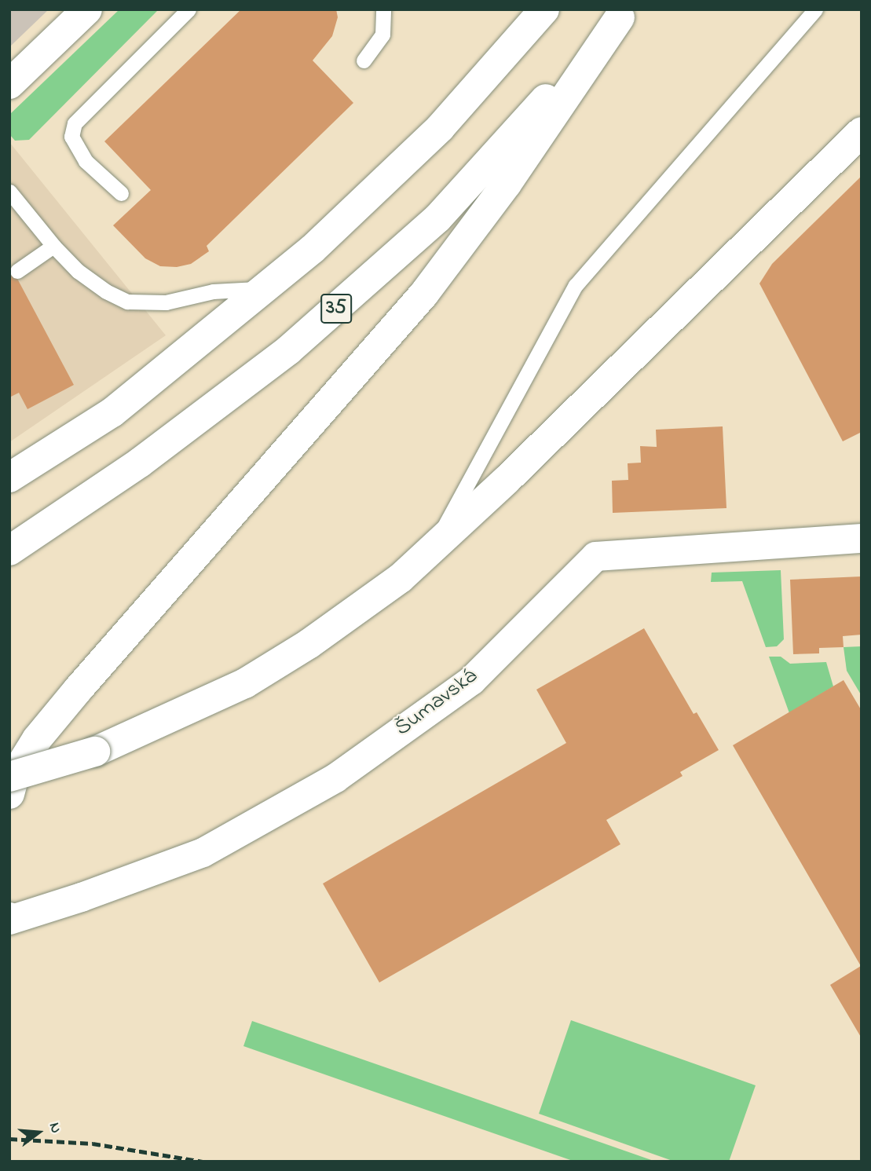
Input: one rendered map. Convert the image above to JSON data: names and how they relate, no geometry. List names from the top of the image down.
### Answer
{
  "streets": {
    "main road": ["35"],
    "street": ["Šumavská"]
  },
  "north": "right"
}
